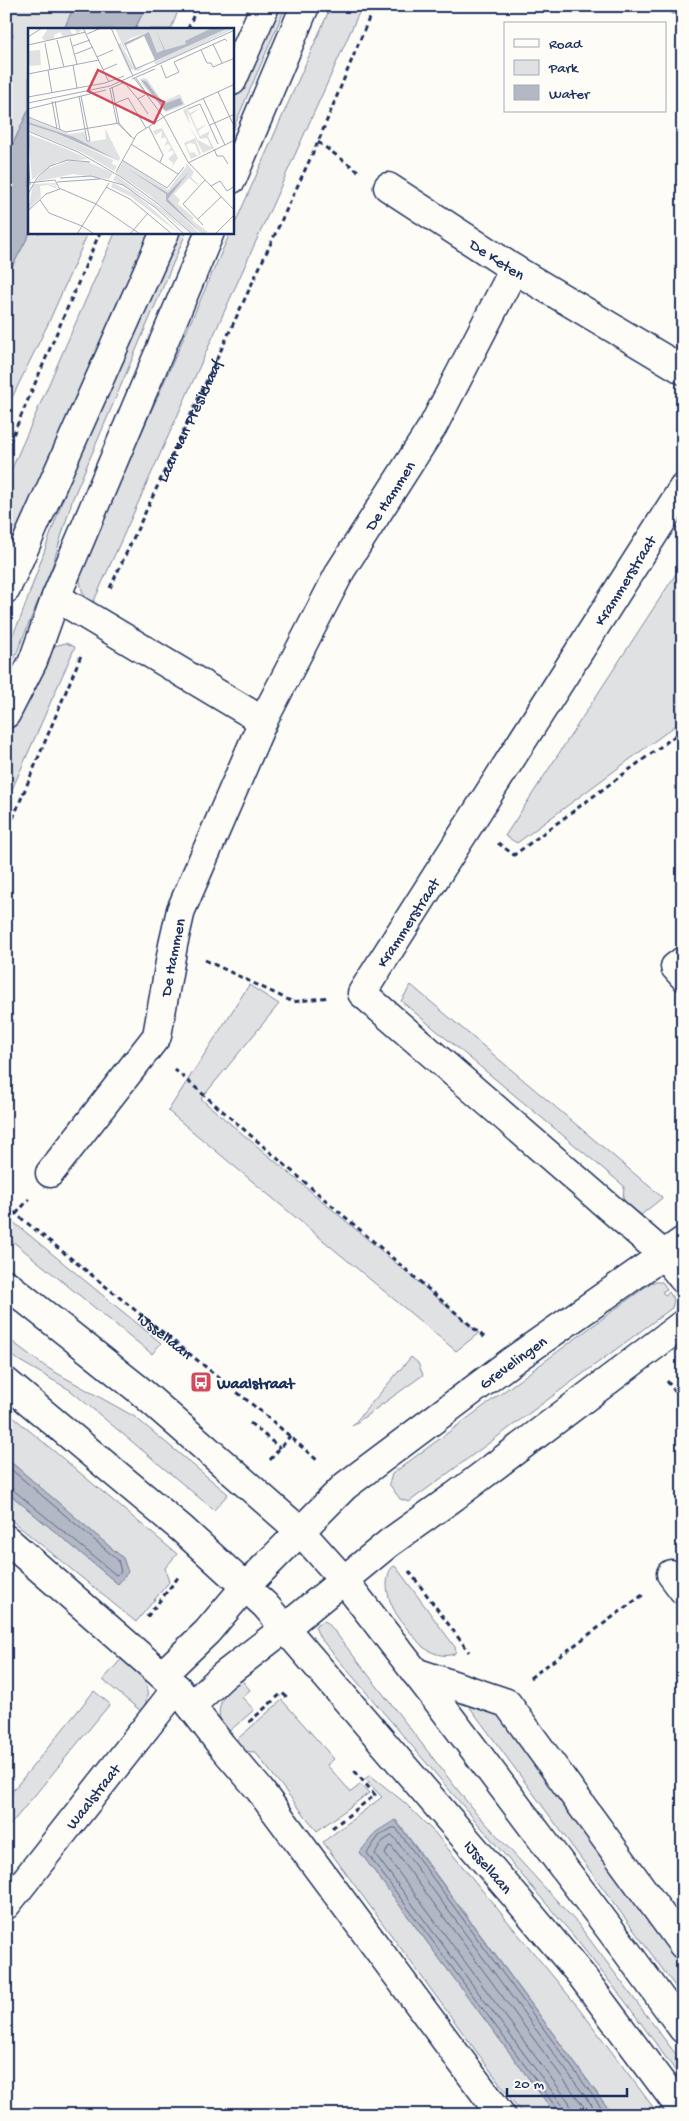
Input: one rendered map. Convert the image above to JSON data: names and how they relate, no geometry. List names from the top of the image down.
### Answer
{
  "streets": {
    "street": [
      "De Keten",
      "De Hammen",
      "Krammerstraat",
      "IJssellaan",
      "Grevelingen",
      "Waalstraat"
    ],
    "path": ["Laan van Presikhaaf"]
  },
  "crossings": [
    ["De Keten", "De Hammen"],
    ["IJssellaan", "Grevelingen"]
  ],
  "places": {
    "bus stop": ["Waalstraat"]
  },
  "legend": ["Road", "Park", "Water"],
  "scale_bar": "20 m"
}
